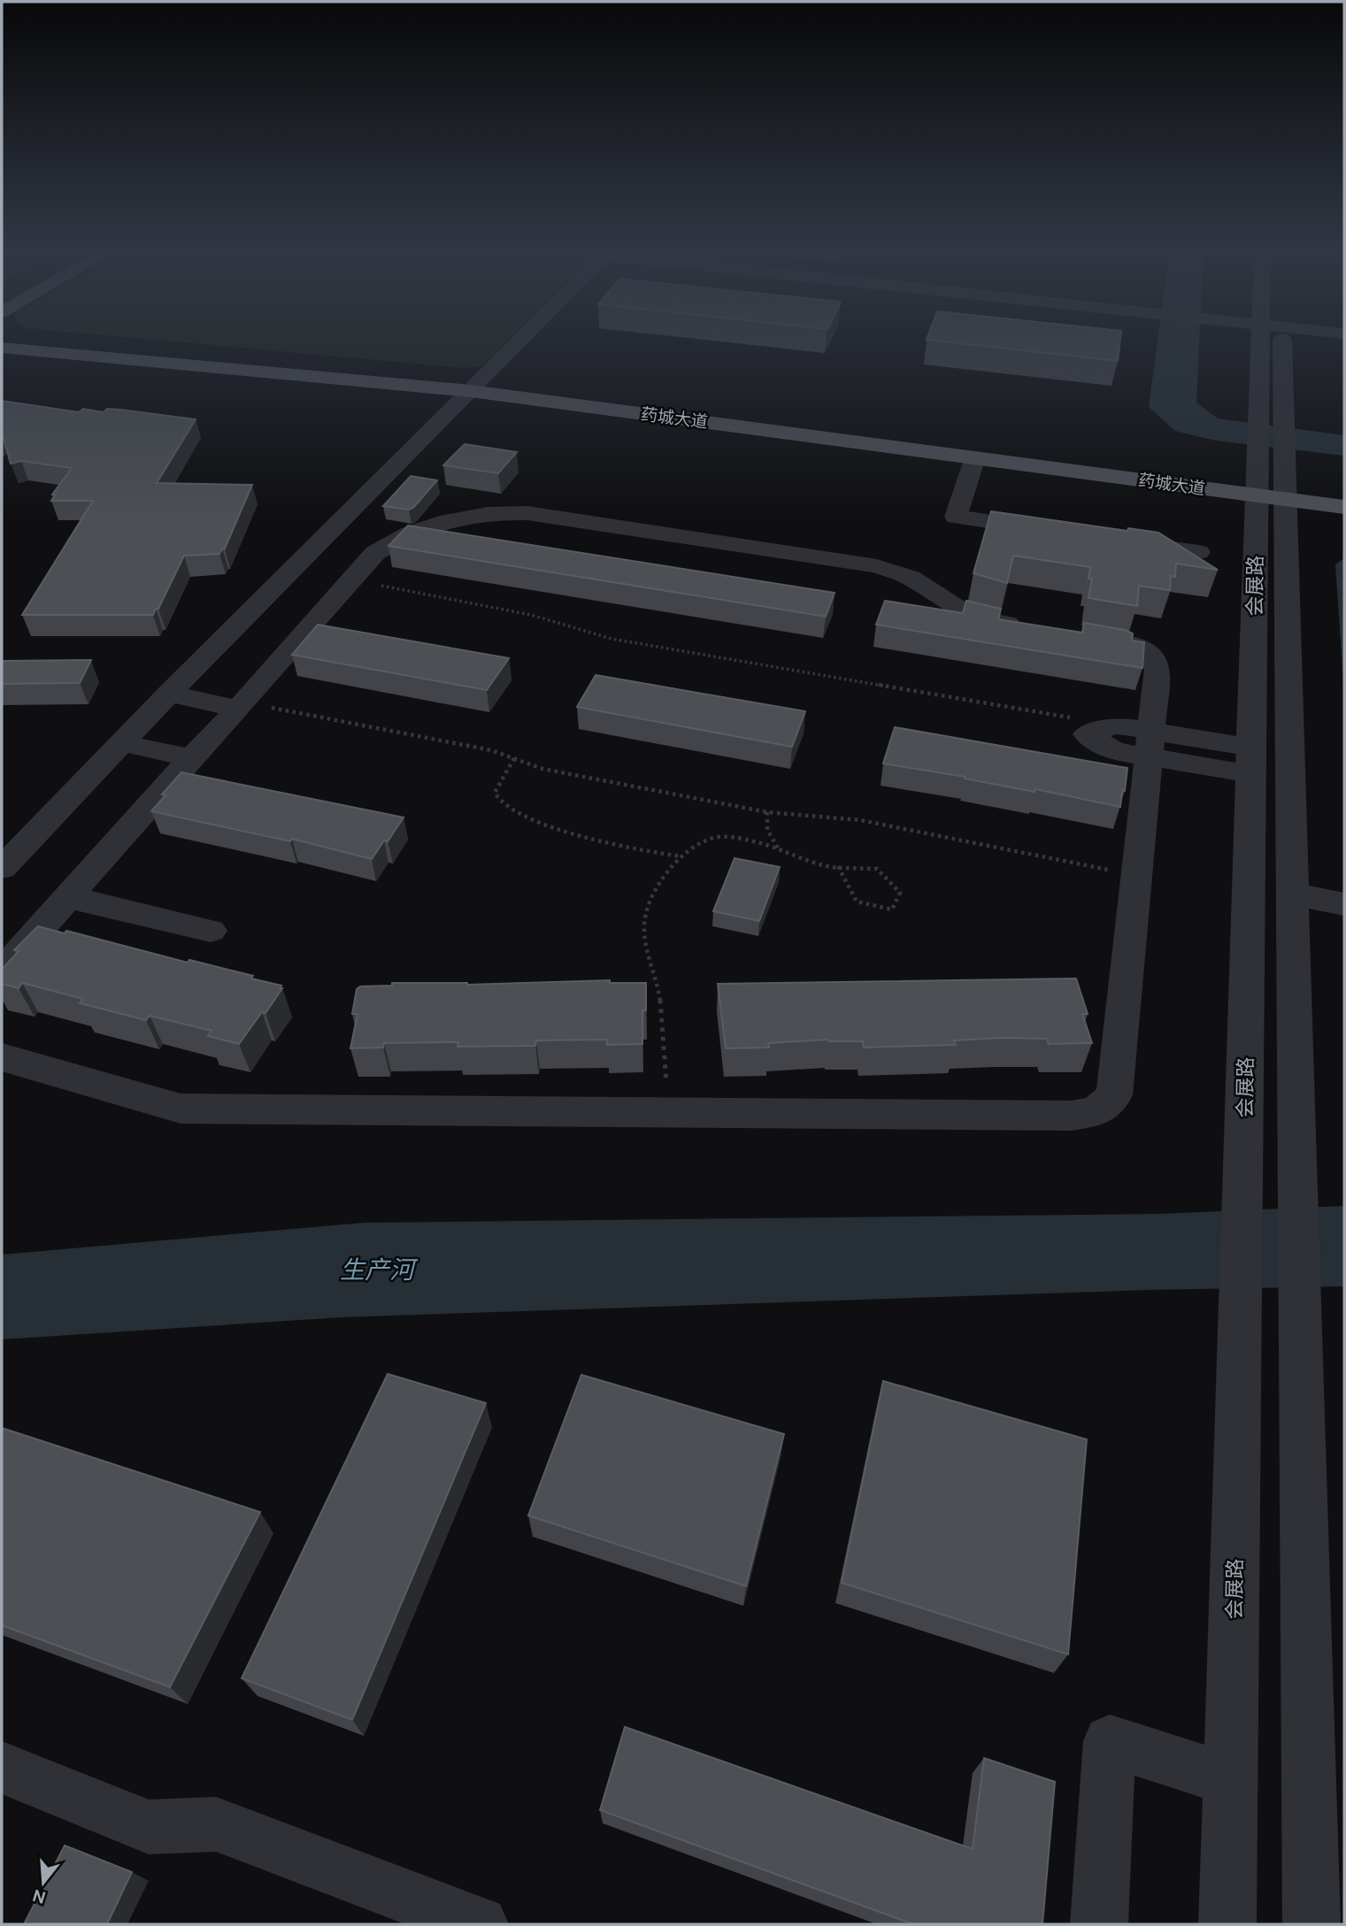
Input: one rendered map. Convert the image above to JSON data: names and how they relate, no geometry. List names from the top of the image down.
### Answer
{
  "streets": {
    "main road": ["药城大道"],
    "street": ["会展路"]
  },
  "crossings": [
    ["药城大道", "会展路"]
  ],
  "water": ["生产河"],
  "north": "bottom"
}
